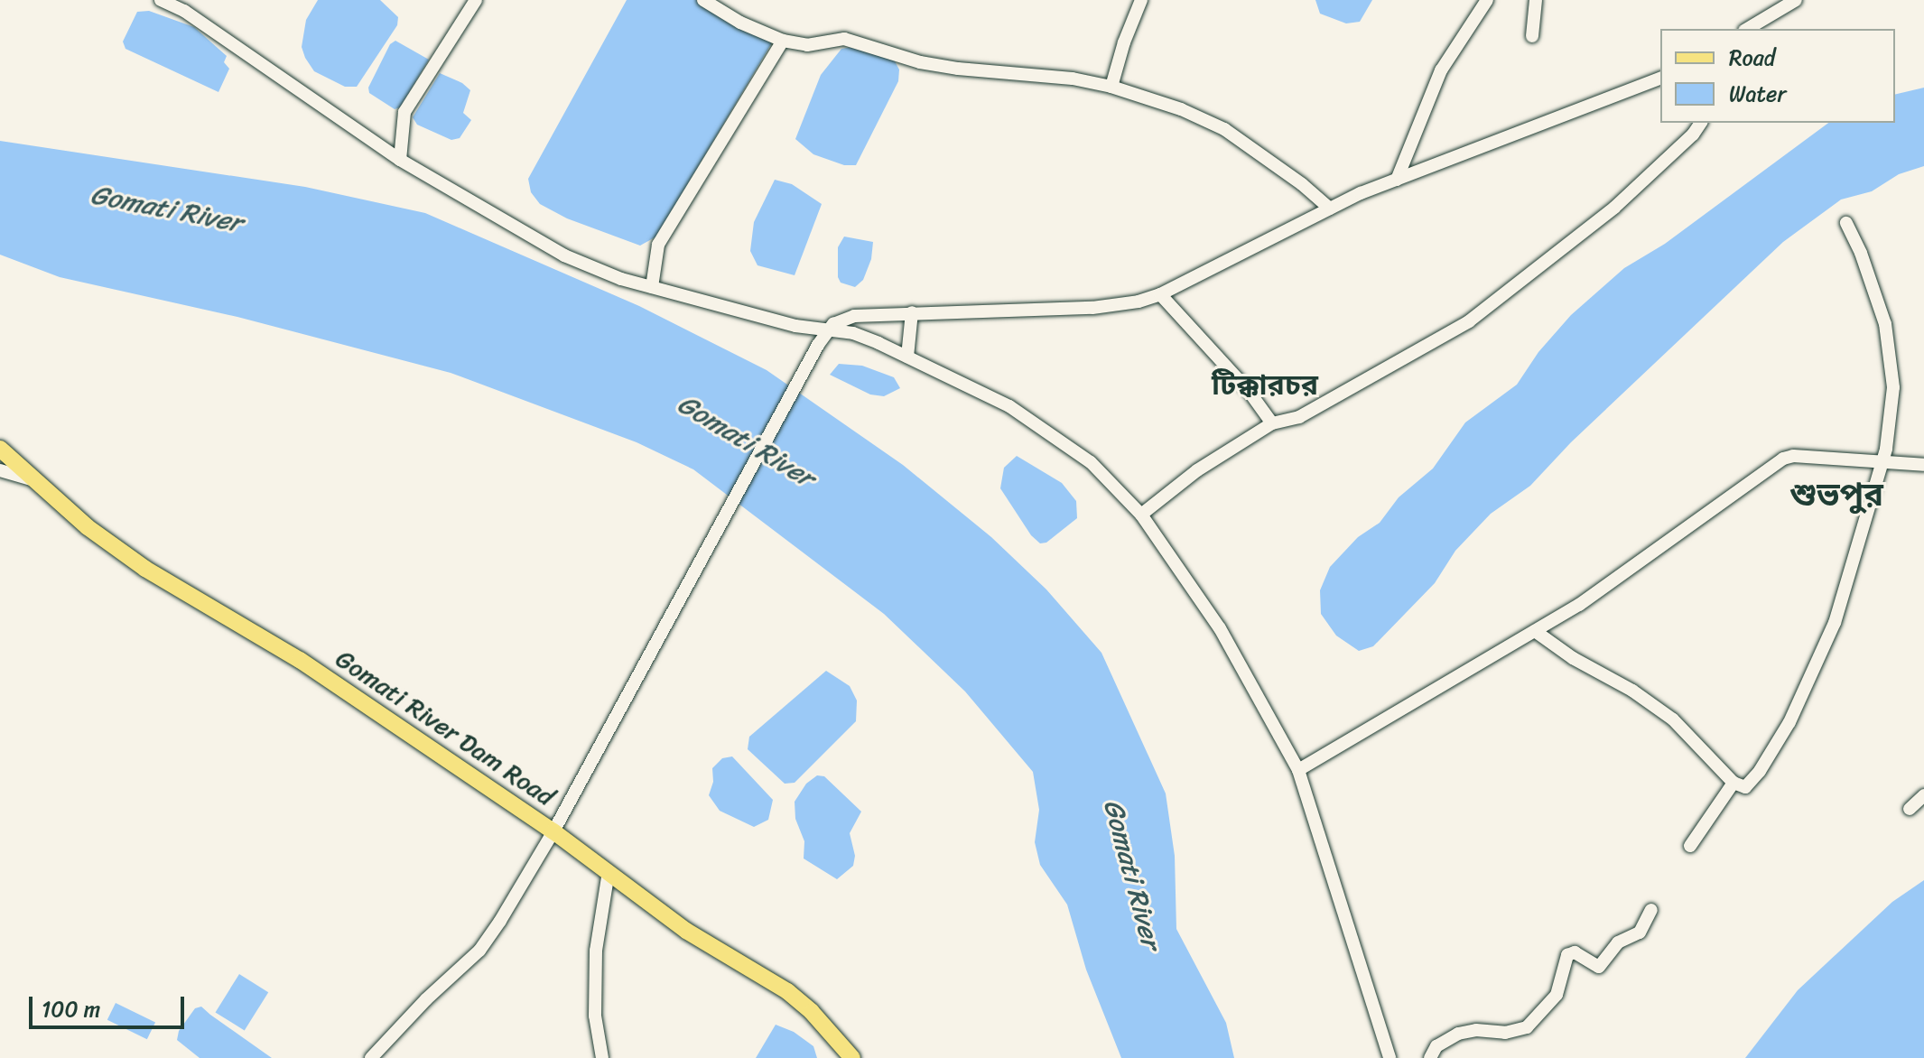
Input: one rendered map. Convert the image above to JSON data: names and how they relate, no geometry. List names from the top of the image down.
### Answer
{
  "streets": {
    "main road": ["Gomati River Dam Road"]
  },
  "districts": ["টিক্কারচর", "শুভপুর"],
  "water": ["Gomati River"],
  "legend": ["Road", "Water"],
  "scale_bar": "100 m"
}
